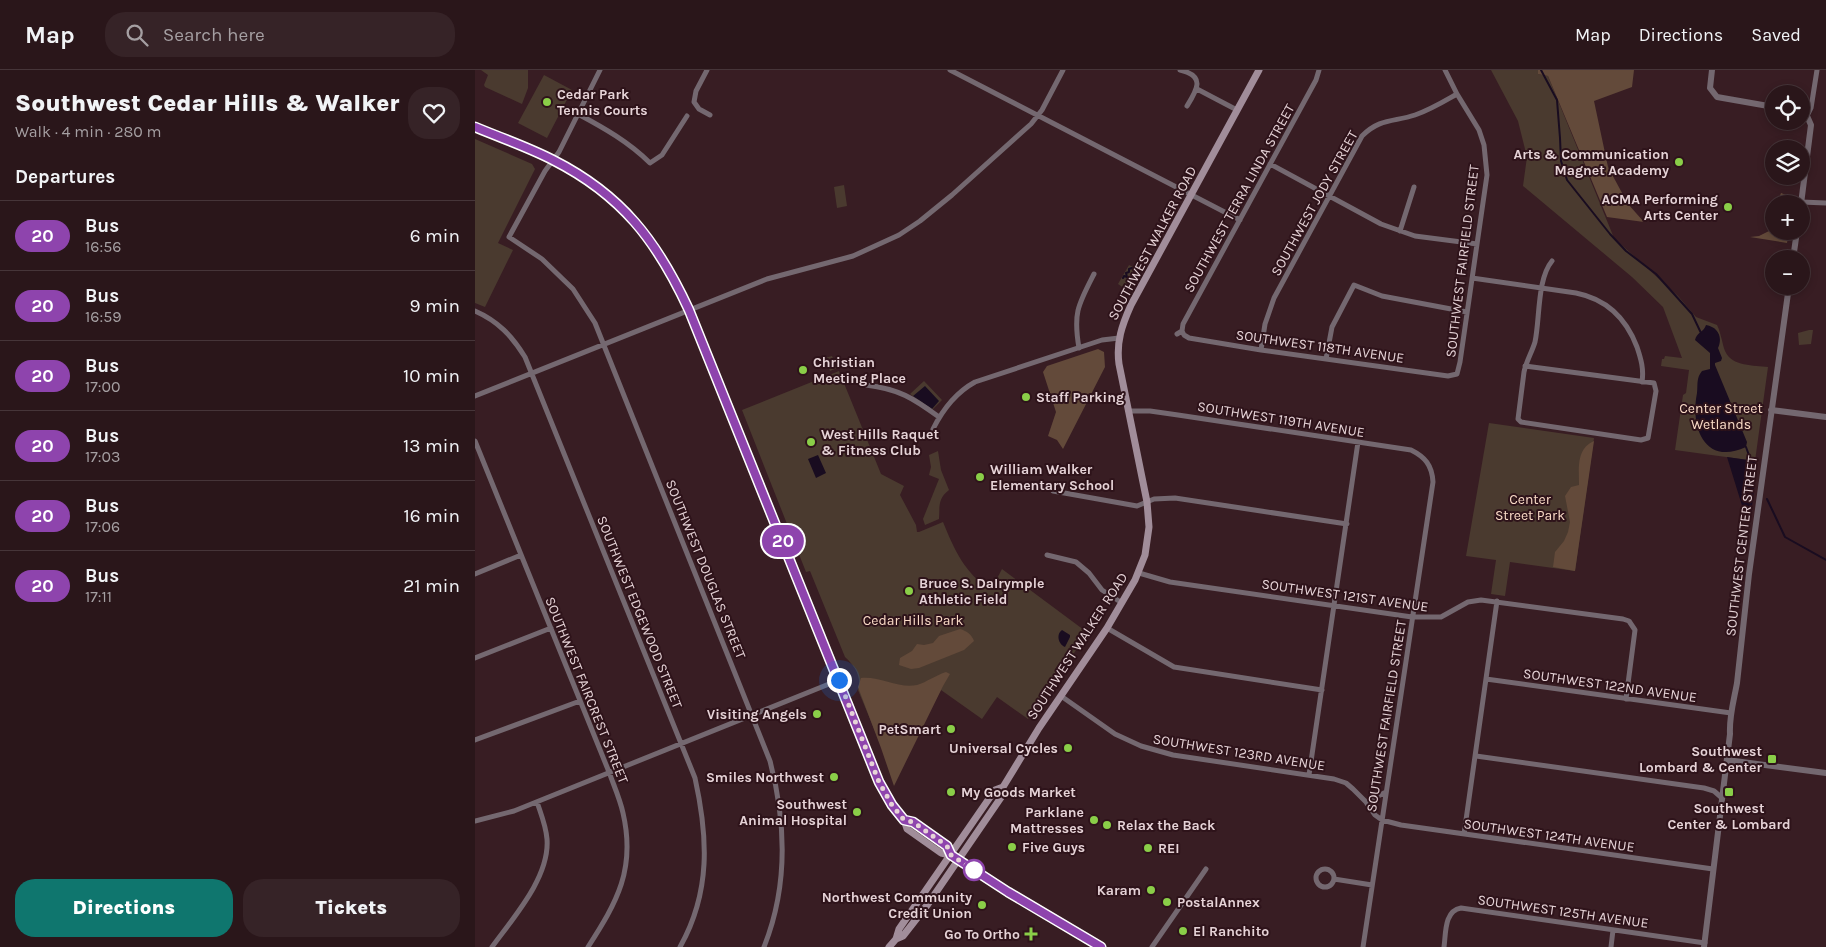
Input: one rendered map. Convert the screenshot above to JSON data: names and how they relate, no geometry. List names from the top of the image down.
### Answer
{
  "streets": {
    "main road": ["SOUTHWEST WALKER ROAD"],
    "street": [
      "SOUTHWEST TERRA LINDA STREET",
      "SOUTHWEST JODY STREET",
      "SOUTHWEST FAIRFIELD STREET",
      "SOUTHWEST 118TH AVENUE",
      "SOUTHWEST 119TH AVENUE",
      "SOUTHWEST CENTER STREET",
      "SOUTHWEST DOUGLAS STREET",
      "SOUTHWEST 121ST AVENUE",
      "SOUTHWEST EDGEWOOD STREET",
      "SOUTHWEST 122ND AVENUE",
      "SOUTHWEST FAIRCREST STREET",
      "SOUTHWEST 123RD AVENUE",
      "SOUTHWEST 124TH AVENUE",
      "SOUTHWEST 125TH AVENUE"
    ]
  },
  "crossings": [
    ["SOUTHWEST TERRA LINDA STREET", "SOUTHWEST 118TH AVENUE"],
    ["SOUTHWEST JODY STREET", "SOUTHWEST FAIRFIELD STREET"],
    ["SOUTHWEST JODY STREET", "SOUTHWEST 118TH AVENUE"],
    ["SOUTHWEST WALKER ROAD", "SOUTHWEST 119TH AVENUE"],
    ["SOUTHWEST WALKER ROAD", "SOUTHWEST 121ST AVENUE"],
    ["SOUTHWEST WALKER ROAD", "SOUTHWEST 123RD AVENUE"],
    ["SOUTHWEST FAIRFIELD STREET", "SOUTHWEST 118TH AVENUE"],
    ["SOUTHWEST FAIRFIELD STREET", "SOUTHWEST 119TH AVENUE"],
    ["SOUTHWEST FAIRFIELD STREET", "SOUTHWEST 121ST AVENUE"],
    ["SOUTHWEST FAIRFIELD STREET", "SOUTHWEST 123RD AVENUE"],
    ["SOUTHWEST FAIRFIELD STREET", "SOUTHWEST 124TH AVENUE"],
    ["SOUTHWEST CENTER STREET", "SOUTHWEST 122ND AVENUE"],
    ["SOUTHWEST CENTER STREET", "SOUTHWEST 124TH AVENUE"],
    ["SOUTHWEST CENTER STREET", "SOUTHWEST 125TH AVENUE"],
    ["SOUTHWEST 121ST AVENUE", "SOUTHWEST 122ND AVENUE"],
    ["SOUTHWEST 123RD AVENUE", "SOUTHWEST 124TH AVENUE"]
  ],
  "parks": ["Center Street Wetlands", "Center Street Park", "Cedar Hills Park"],
  "places": {
    "other": [
      "Cedar Park Tennis Courts",
      "Arts & Communication Magnet Academy",
      "ACMA Performing Arts Center",
      "Christian Meeting Place",
      "Staff Parking",
      "West Hills Raquet & Fitness Club",
      "William Walker Elementary School",
      "Bruce S. DaIrymple Athletic Field",
      "Visiting Angels",
      "PetSmart",
      "Universal Cycles",
      "Smiles Northwest",
      "My Goods Market",
      "Southwest Animal Hospital",
      "Parklane Mattresses",
      "Relax the Back",
      "Five Guys",
      "REI",
      "Karam",
      "PostalAnnex",
      "Northwest Community Credit Union",
      "El Ranchito"
    ],
    "transit": ["Southwest Lombard & Center", "Southwest Center & Lombard"],
    "health": ["Go To Ortho"]
  },
  "lines": ["bus line 20"],
  "page": {
    "header": "Map",
    "search": "Search here",
    "nav": ["Map", "Directions", "Saved"],
    "heading": [
      ["Southwest Cedar Hills & Walker", "Walk · 4 min · 280 m"],
      "Departures"
    ],
    "on_map": "20",
    "map_buttons": ["+", "−"],
    "list": [
      {
        "mark": "20",
        "name": "Bus",
        "note": "16:56",
        "value": "6 min"
      },
      {
        "mark": "20",
        "name": "Bus",
        "note": "16:59",
        "value": "9 min"
      },
      {
        "mark": "20",
        "name": "Bus",
        "note": "17:00",
        "value": "10 min"
      },
      {
        "mark": "20",
        "name": "Bus",
        "note": "17:03",
        "value": "13 min"
      },
      {
        "mark": "20",
        "name": "Bus",
        "note": "17:06",
        "value": "16 min"
      },
      {
        "mark": "20",
        "name": "Bus",
        "note": "17:11",
        "value": "21 min"
      }
    ],
    "buttons": ["Directions", "Tickets"]
  }
}
